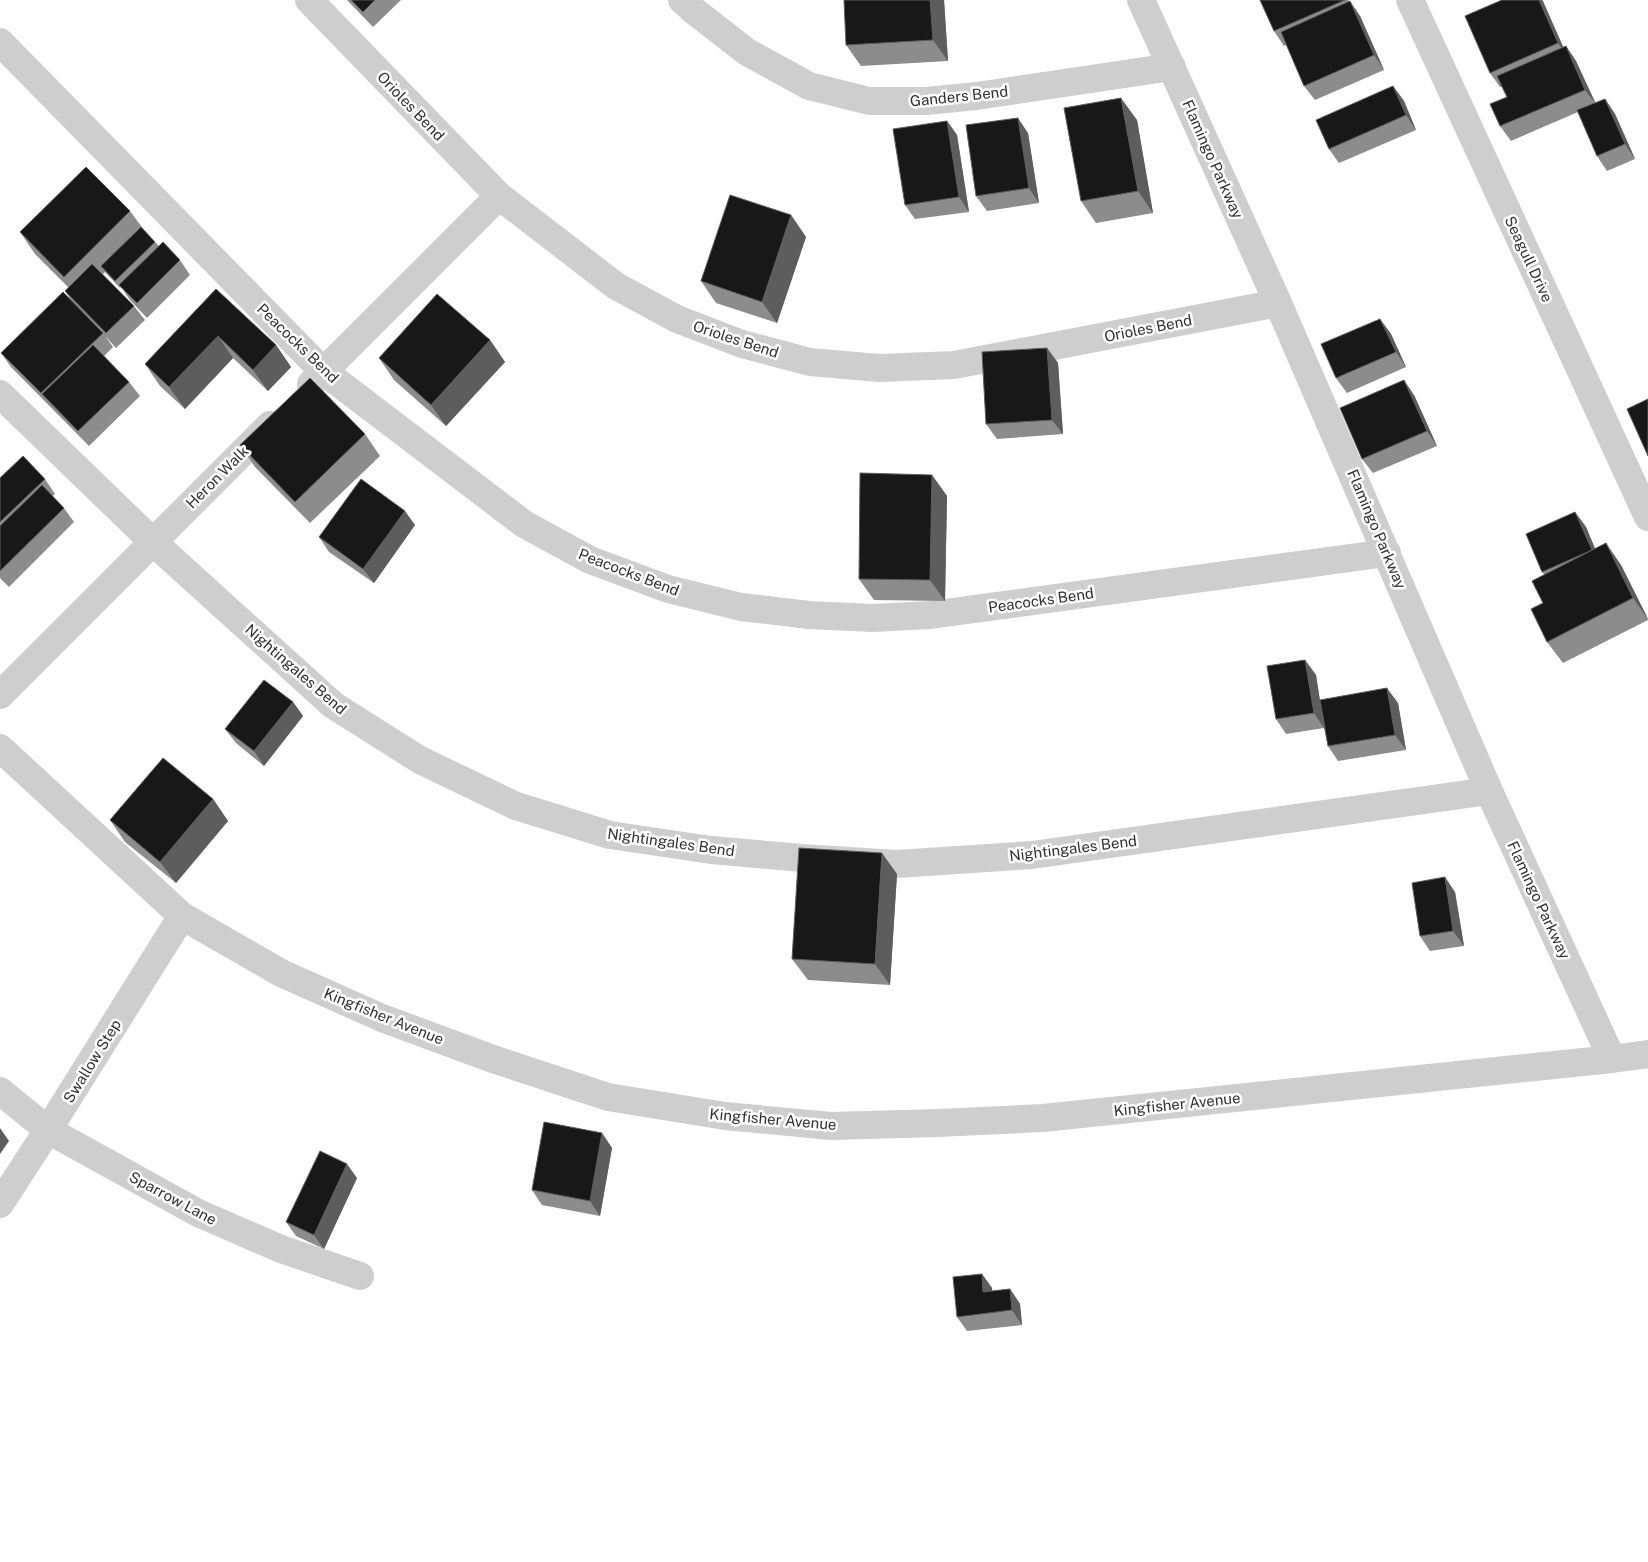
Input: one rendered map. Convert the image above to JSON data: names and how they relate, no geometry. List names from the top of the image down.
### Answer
{
  "streets": {
    "street": [
      "Ganders Bend",
      "Orioles Bend",
      "Flamingo Parkway",
      "Seagull Drive",
      "Peacocks Bend",
      "Heron Walk",
      "Nightingales Bend",
      "Kingfisher Avenue",
      "Swallow Step",
      "Sparrow Lane"
    ]
  },
  "crossings": [
    ["Ganders Bend", "Flamingo Parkway"],
    ["Orioles Bend", "Flamingo Parkway"],
    ["Orioles Bend", "Heron Walk"],
    ["Flamingo Parkway", "Peacocks Bend"],
    ["Flamingo Parkway", "Nightingales Bend"],
    ["Flamingo Parkway", "Kingfisher Avenue"],
    ["Peacocks Bend", "Heron Walk"],
    ["Heron Walk", "Nightingales Bend"],
    ["Kingfisher Avenue", "Swallow Step"],
    ["Swallow Step", "Sparrow Lane"]
  ]
}
